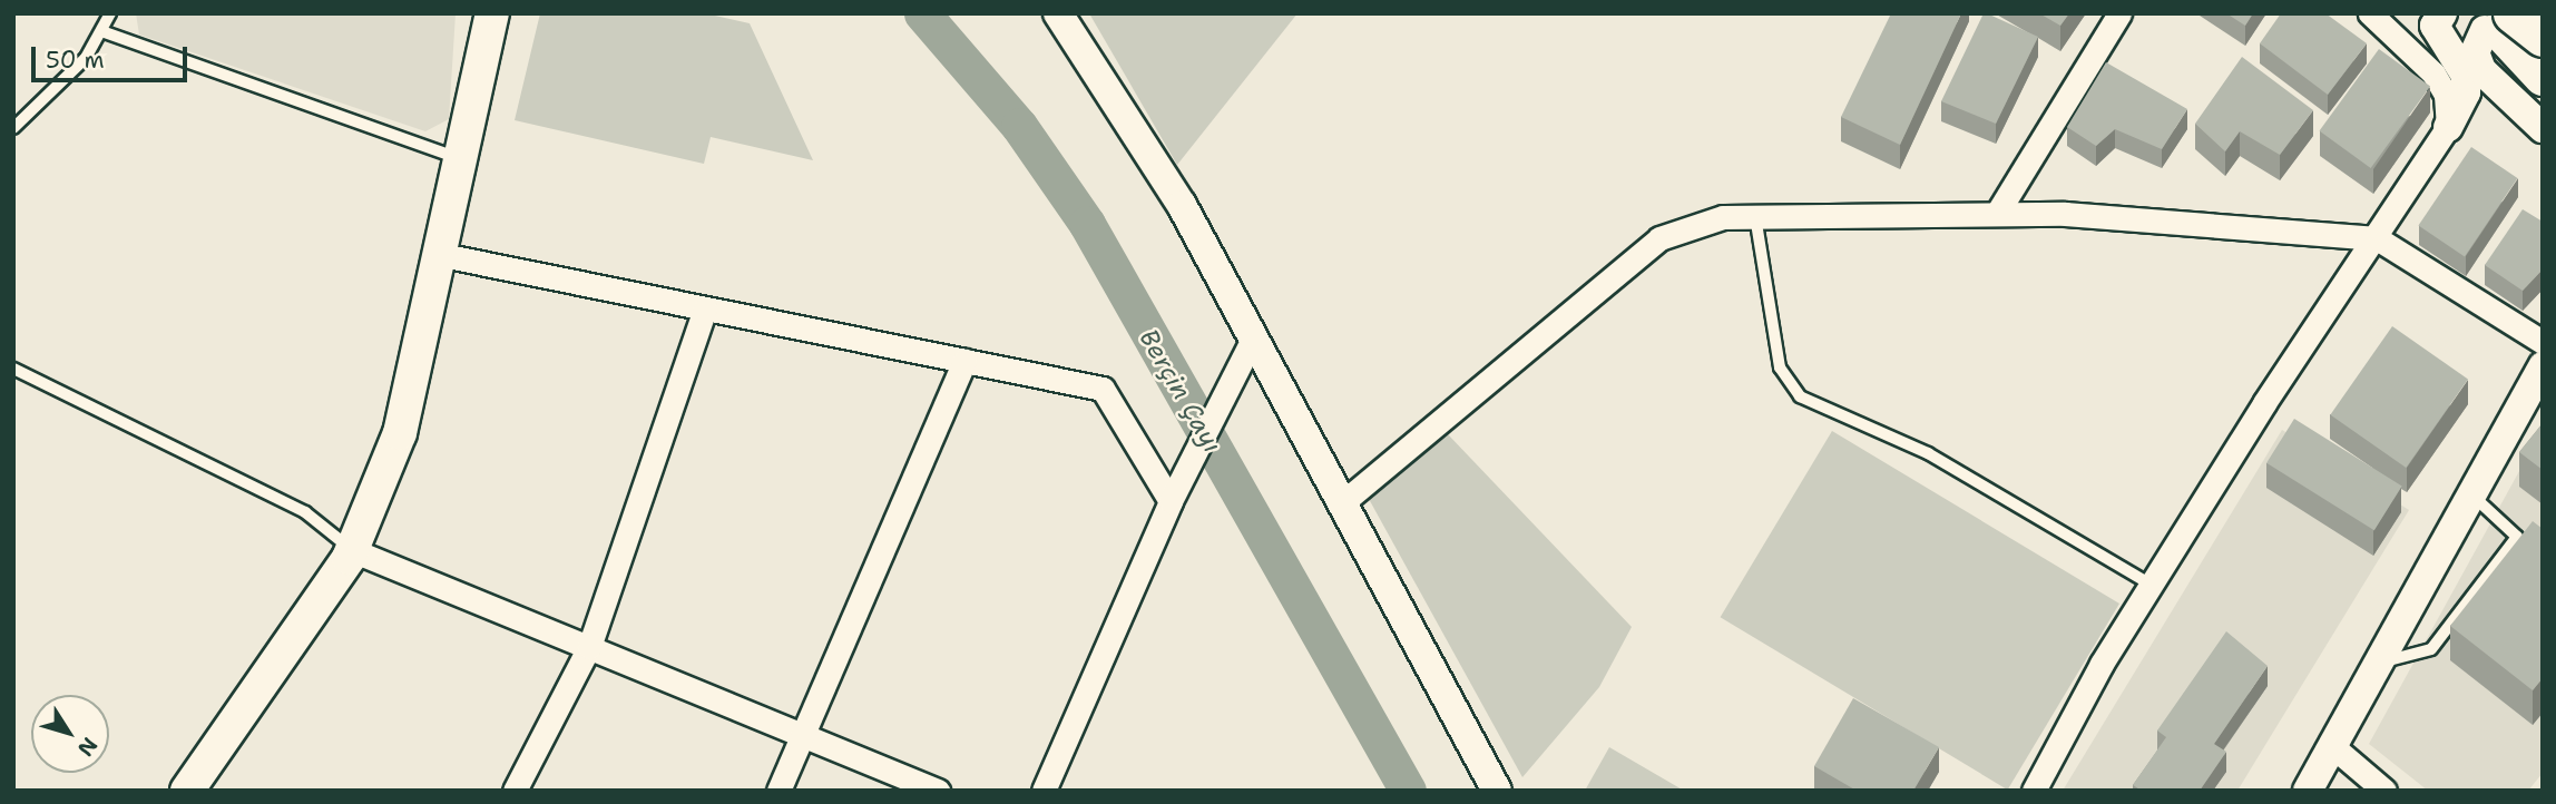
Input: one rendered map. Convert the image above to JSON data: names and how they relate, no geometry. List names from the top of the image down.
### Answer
{
  "water": ["Berçin Çayı"],
  "scale_bar": "50 m",
  "north": "bottom right"
}
